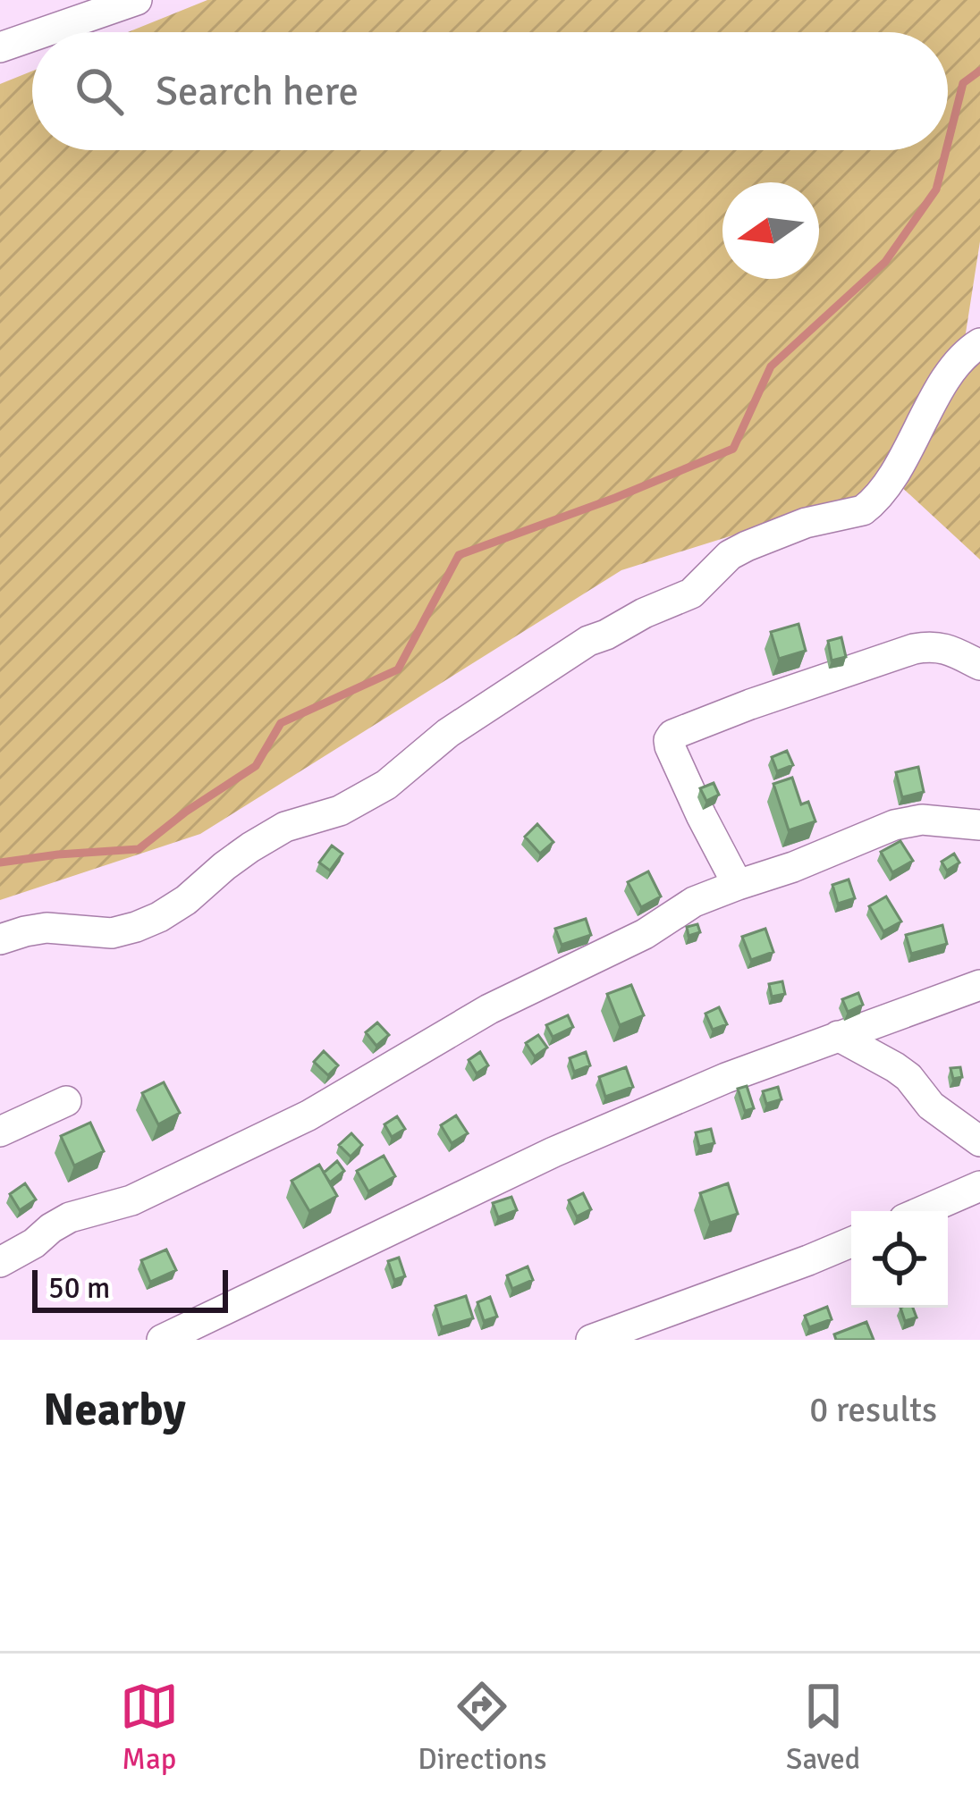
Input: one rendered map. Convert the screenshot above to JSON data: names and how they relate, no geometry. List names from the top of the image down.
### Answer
{
  "scale_bar": "50 m",
  "north": "left",
  "page": {
    "search": "Search here",
    "scale": "50 m",
    "heading": ["Nearby", "0 results"],
    "nav": ["Map", "Directions", "Saved"]
  }
}
